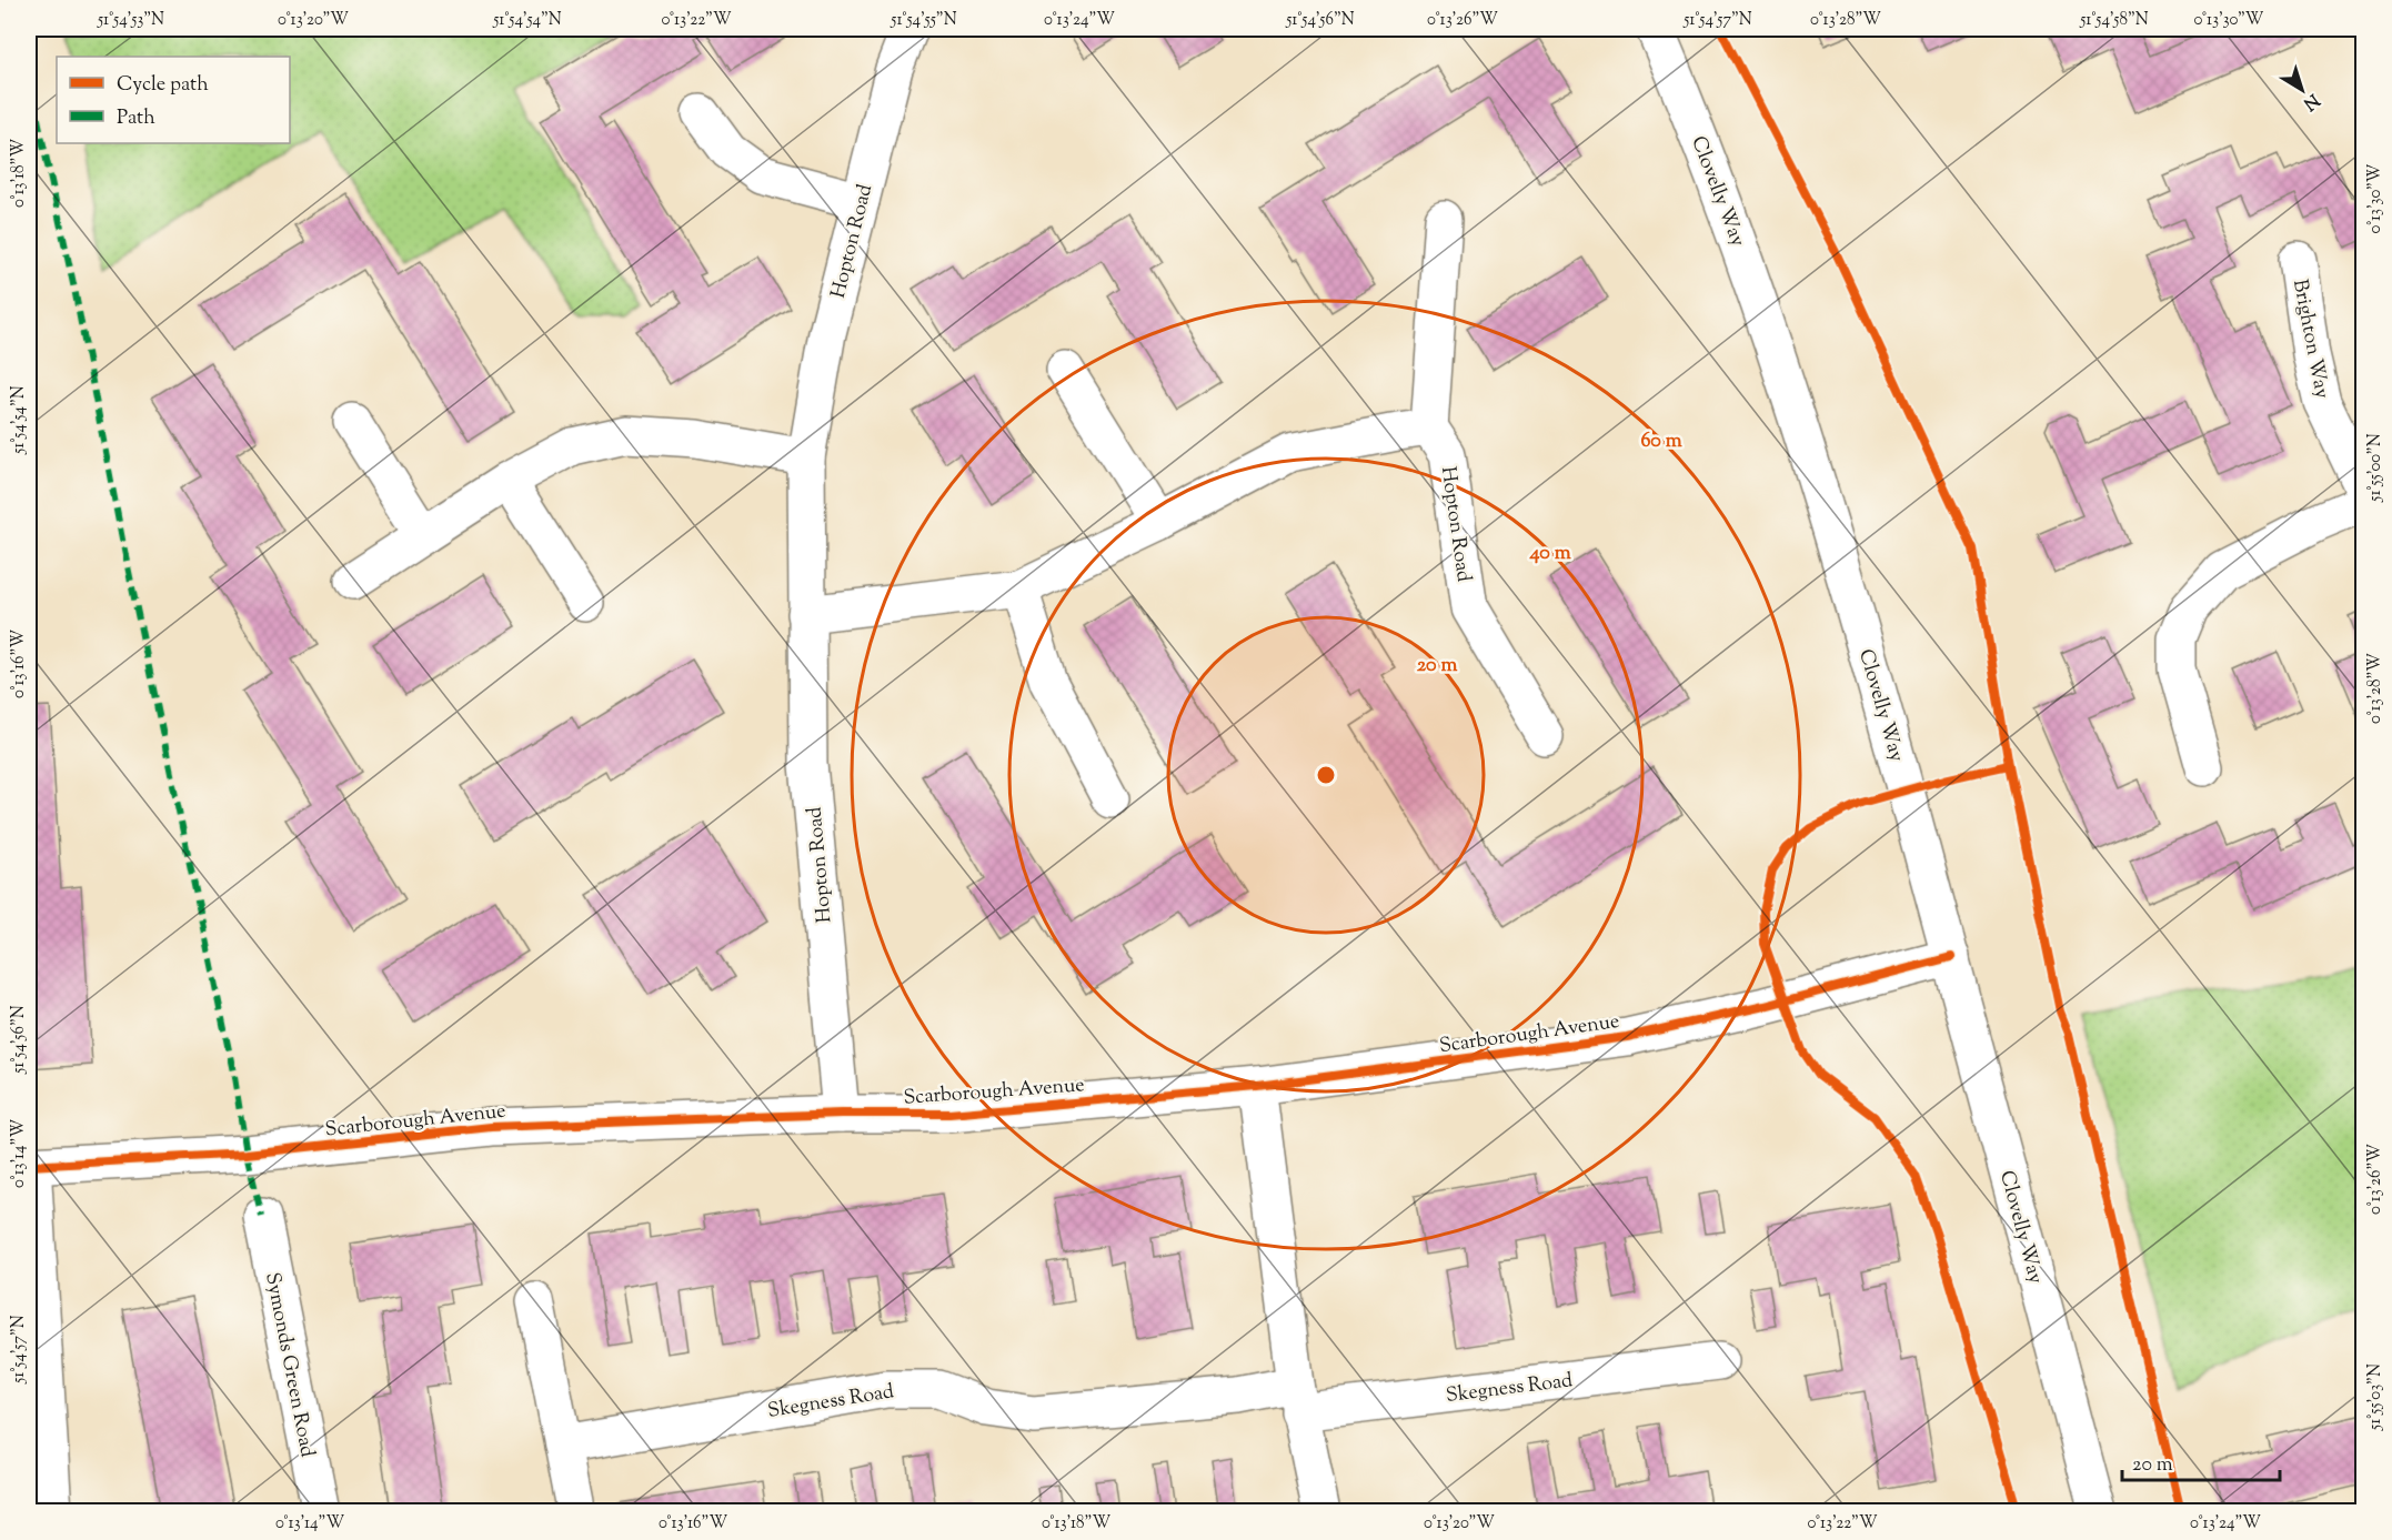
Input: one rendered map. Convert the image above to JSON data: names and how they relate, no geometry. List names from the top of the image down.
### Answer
{
  "streets": {
    "street": [
      "Clovelly Way",
      "Hopton Road",
      "Brighton Way",
      "Scarborough Avenue",
      "Symonds Green Road",
      "Skegness Road"
    ]
  },
  "crossings": [
    ["Clovelly Way", "Scarborough Avenue"],
    ["Hopton Road", "Scarborough Avenue"]
  ],
  "legend": ["Cycle path", "Path"],
  "scale_bar": "20 m",
  "north": "bottom right",
  "coordinates": [
    "51°54'53\"N",
    "0°13'20\"W",
    "51°54'54\"N",
    "0°13'22\"W",
    "51°54'55\"N",
    "0°13'24\"W",
    "51°54'56\"N",
    "0°13'26\"W",
    "51°54'57\"N",
    "0°13'28\"W",
    "51°54'58\"N",
    "0°13'30\"W",
    "0°13'18\"W",
    "51°55'00\"N",
    "0°13'16\"W",
    "0°13'14\"W",
    "51°55'03\"N"
  ],
  "rings": ["60 m", "40 m", "20 m"]
}
